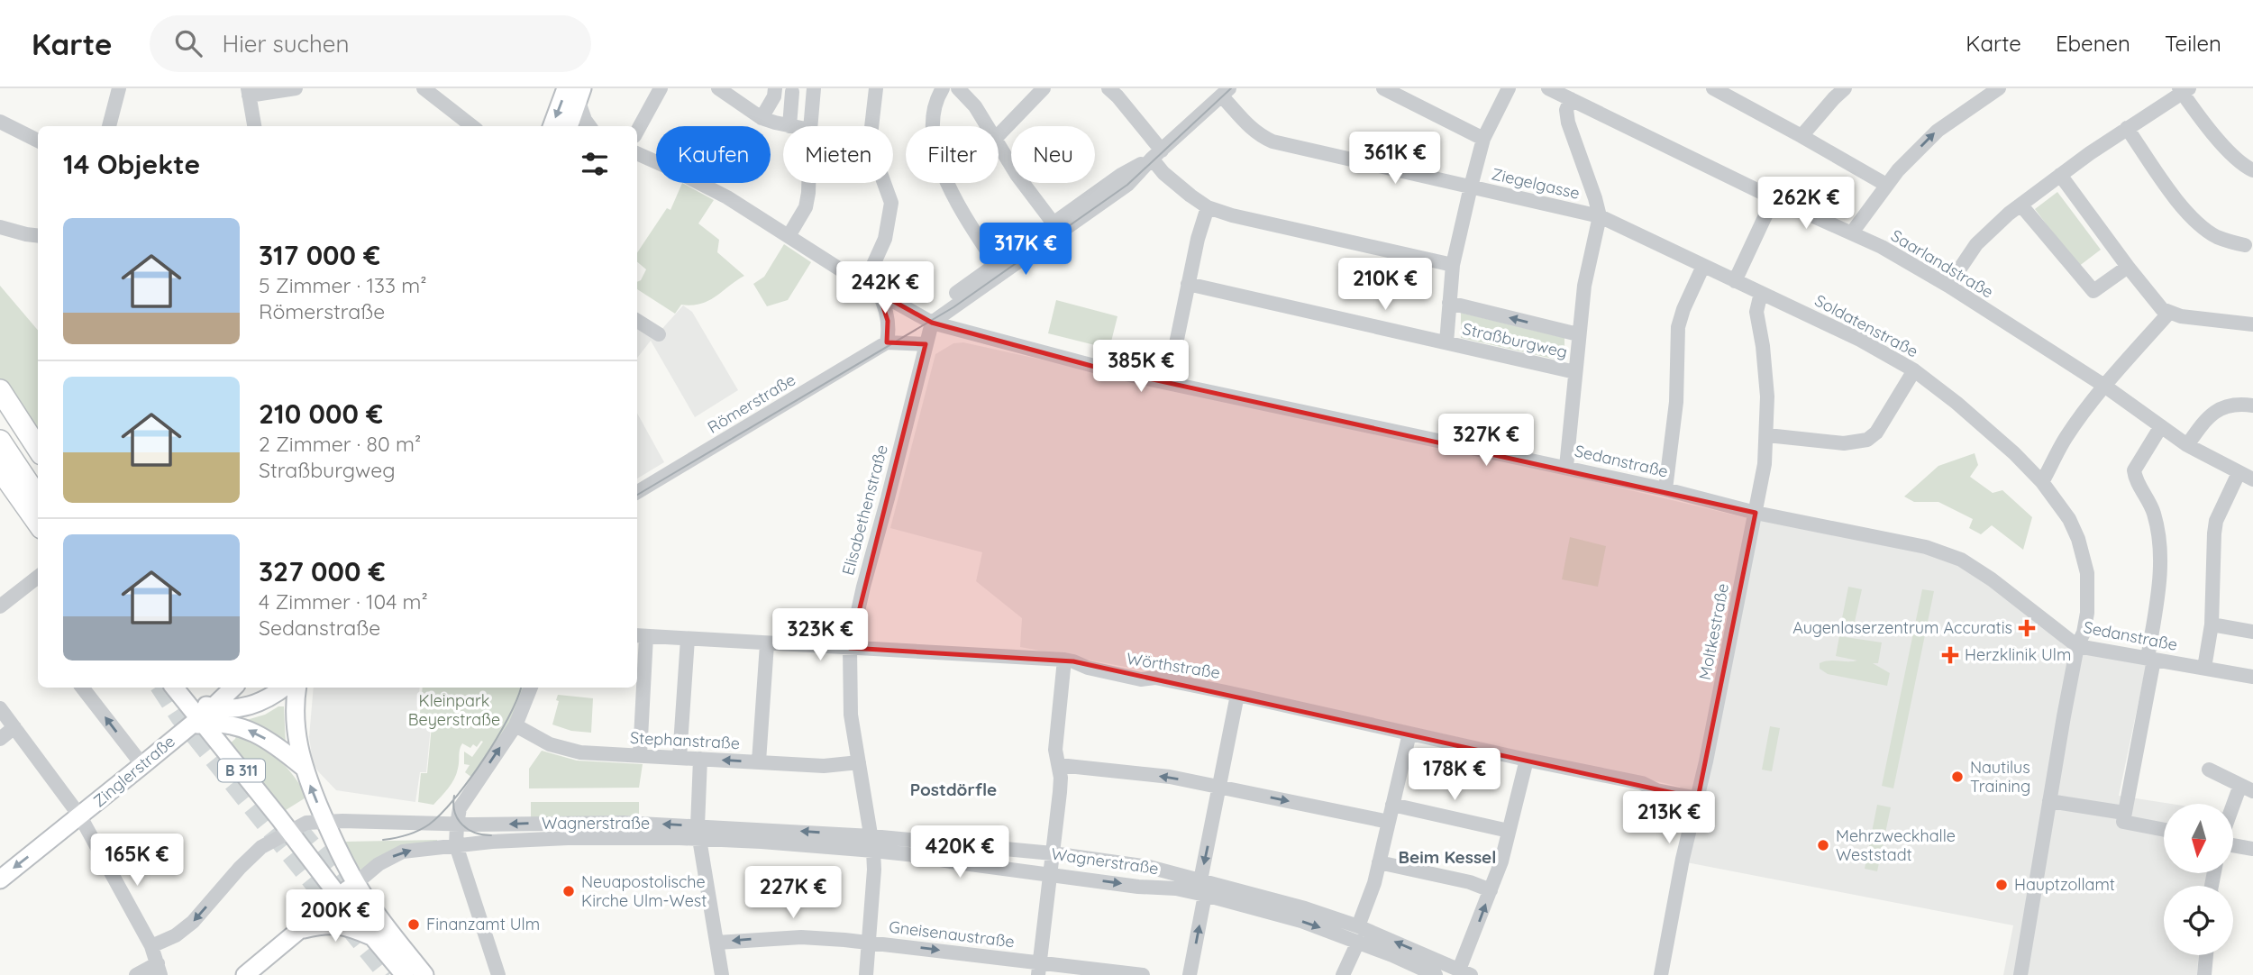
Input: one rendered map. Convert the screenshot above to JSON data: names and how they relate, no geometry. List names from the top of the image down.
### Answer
{
  "streets": {
    "main road": ["B 311", "Zinglerstraße", "Wagnerstraße"],
    "street": [
      "Ziegelgasse",
      "Saarlandstraße",
      "Soldatenstraße",
      "Straßburgweg",
      "Römerstraße",
      "Sedanstraße",
      "Elisabethenstraße",
      "Moltkestraße",
      "Wörthstraße",
      "Stephanstraße",
      "Gneisenaustraße"
    ]
  },
  "crossings": [
    ["Ziegelgasse", "Soldatenstraße"],
    ["Soldatenstraße", "Sedanstraße"],
    ["Soldatenstraße", "Moltkestraße"],
    ["Sedanstraße", "Elisabethenstraße"],
    ["Sedanstraße", "Moltkestraße"],
    ["Elisabethenstraße", "Wörthstraße"],
    ["Elisabethenstraße", "Stephanstraße"],
    ["Elisabethenstraße", "Wagnerstraße"],
    ["Elisabethenstraße", "Gneisenaustraße"],
    ["Moltkestraße", "Wörthstraße"],
    ["B 311", "Zinglerstraße"],
    ["B 311", "Wagnerstraße"]
  ],
  "districts": ["Postdörfle", "Beim Kessel"],
  "parks": ["Kleinpark Beyerstraße"],
  "places": {
    "health": ["Augenlaserzentrum Accuratis", "Herzklinik Ulm"],
    "other": [
      "Nautilus Training",
      "Mehrzweckhalle Weststadt",
      "Hauptzollamt",
      "Neuapostolische Kirche Ulm-West",
      "Finanzamt Ulm"
    ]
  },
  "north": "bottom",
  "page": {
    "header": "Karte",
    "search": "Hier suchen",
    "nav": ["Karte", "Ebenen", "Teilen"],
    "chip": [
      "Kaufen",
      "Mieten",
      "Filter",
      "Neu"
    ],
    "heading": "14 Objekte",
    "price": [
      "361K €",
      "262K €",
      "317K €",
      "210K €",
      "242K €",
      "385K €",
      "327K €",
      "323K €",
      "178K €",
      "213K €",
      "420K €",
      "165K €",
      "227K €",
      "200K €"
    ],
    "list": [
      {
        "name": "317 000 €",
        "note": "5 Zimmer · 133 m² · Römerstraße"
      },
      {
        "name": "210 000 €",
        "note": "2 Zimmer · 80 m² · Straßburgweg"
      },
      {
        "name": "327 000 €",
        "note": "4 Zimmer · 104 m² · Sedanstraße"
      }
    ]
  }
}
